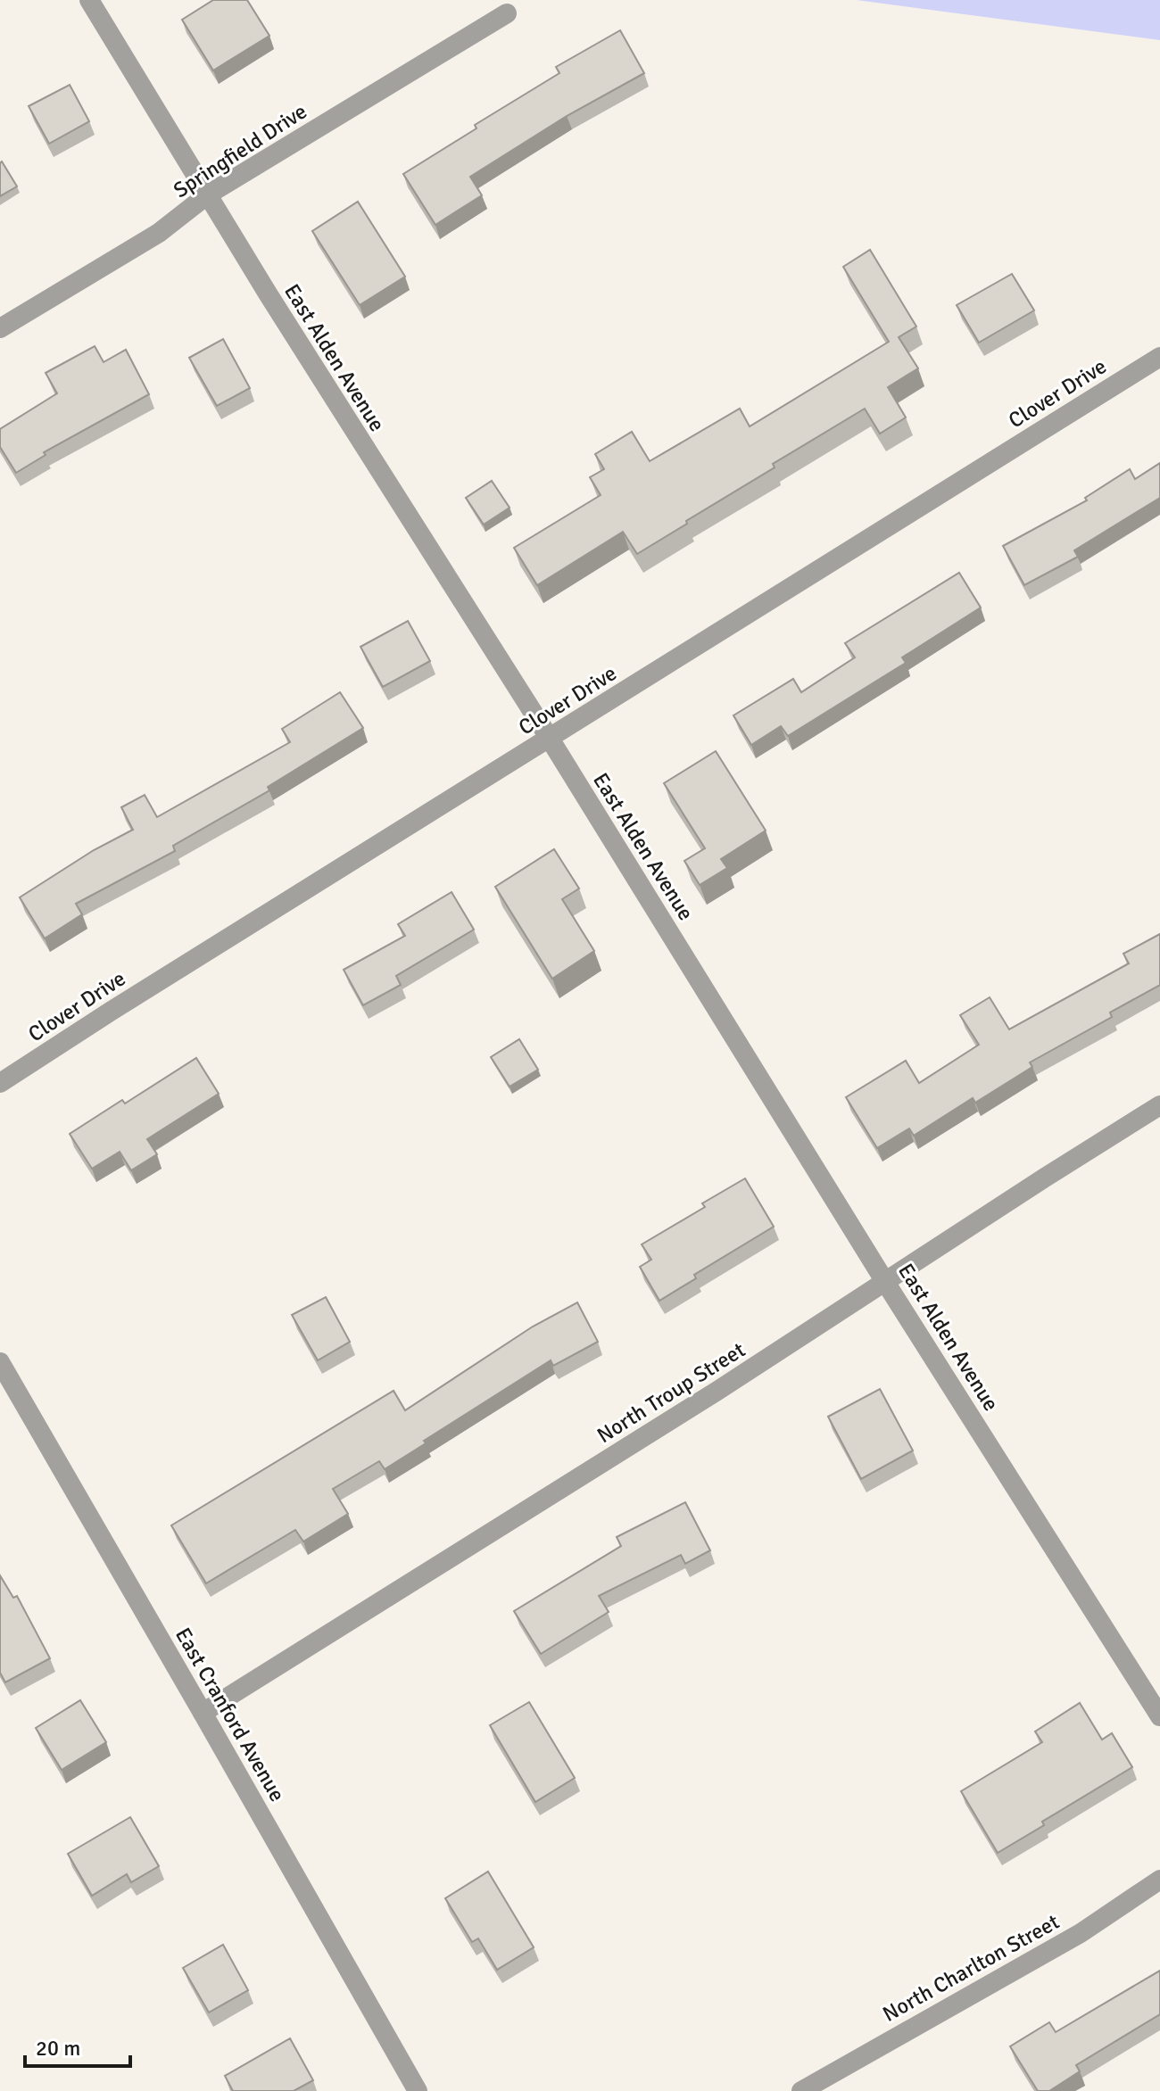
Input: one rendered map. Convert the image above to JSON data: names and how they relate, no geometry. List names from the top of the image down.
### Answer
{
  "streets": {
    "street": [
      "Springfield Drive",
      "East Alden Avenue",
      "Clover Drive",
      "North Troup Street",
      "East Cranford Avenue",
      "North Charlton Street"
    ]
  },
  "crossings": [
    ["Springfield Drive", "East Alden Avenue"],
    ["East Alden Avenue", "Clover Drive"],
    ["East Alden Avenue", "North Troup Street"],
    ["North Troup Street", "East Cranford Avenue"]
  ],
  "scale_bar": "20 m"
}
